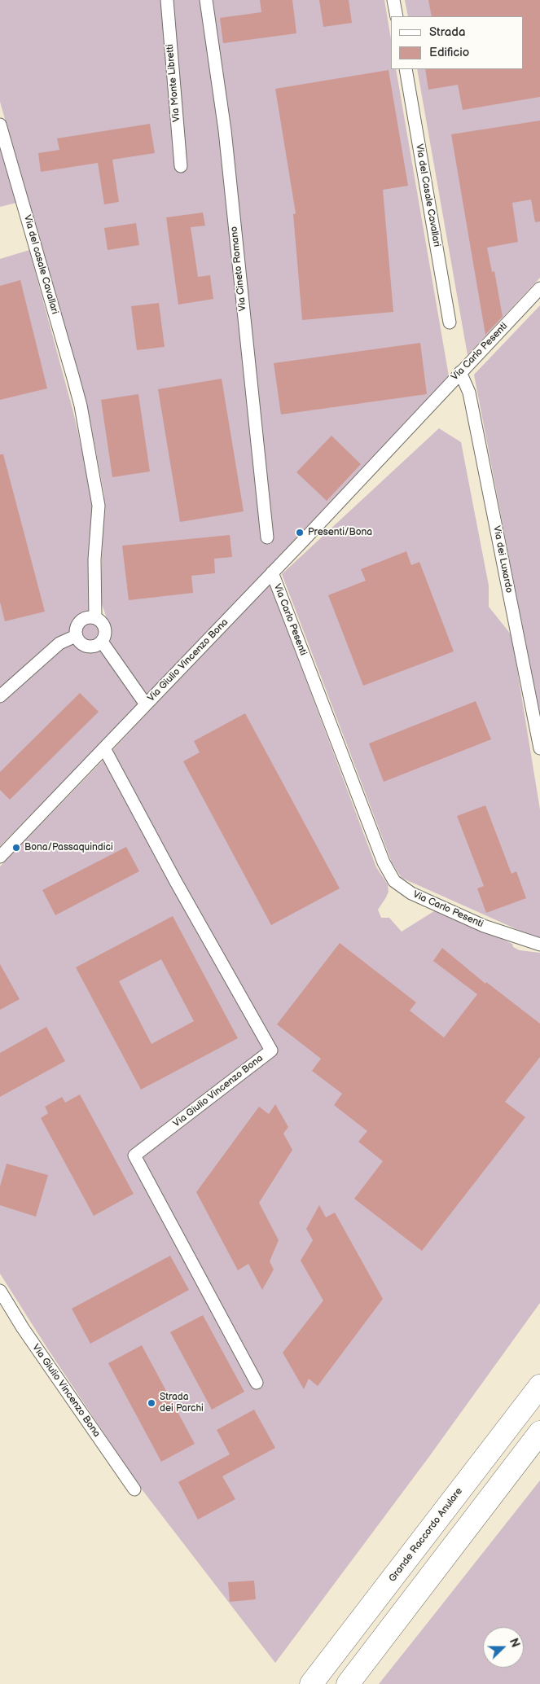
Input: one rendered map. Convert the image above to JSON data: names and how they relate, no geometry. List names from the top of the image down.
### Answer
{
  "streets": {
    "highway": ["Grande Raccordo Anulare"],
    "street": [
      "Via Monte Libretti",
      "Via del Casale Cavallari",
      "Via del casale Cavallari",
      "Via Cineto Romano",
      "Via Carlo Pesenti",
      "Via dei Luxardo",
      "Via Giulio Vincenzo Bona"
    ]
  },
  "crossings": [
    ["Via Carlo Pesenti", "Via dei Luxardo"],
    ["Via Carlo Pesenti", "Via Giulio Vincenzo Bona"]
  ],
  "places": ["Presenti/Bona", "Bona/Passaquindici", "Strada dei Parchi"],
  "legend": ["Strada", "Edificio"],
  "north": "right"
}
